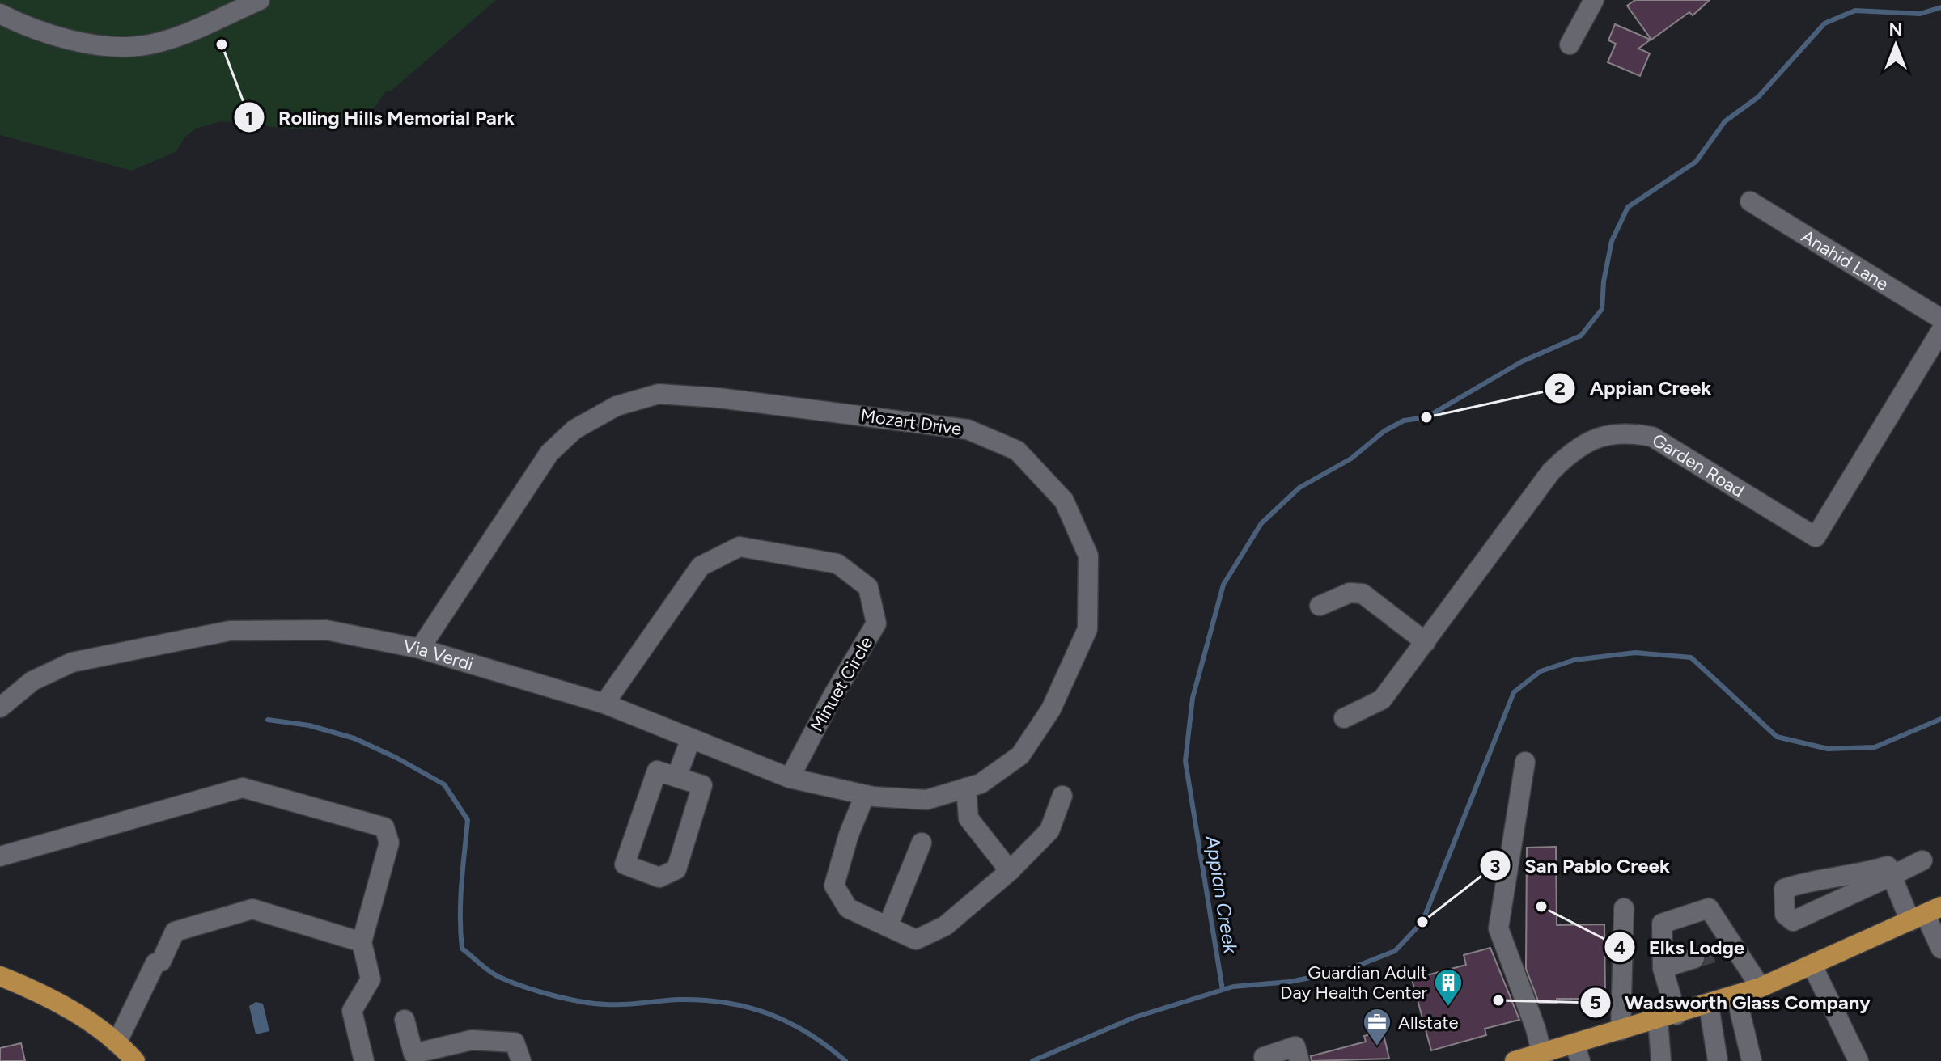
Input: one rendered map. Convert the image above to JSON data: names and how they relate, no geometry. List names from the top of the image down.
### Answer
{
  "streets": {
    "street": [
      "Anahid Lane",
      "Mozart Drive",
      "Garden Road",
      "Via Verdi",
      "Minuet Circle"
    ]
  },
  "crossings": [
    ["Mozart Drive", "Via Verdi"],
    ["Via Verdi", "Minuet Circle"]
  ],
  "water": ["Appian Creek"],
  "places": {
    "other": [
      "Rolling Hills Memorial Park",
      "Appian Creek",
      "Elks Lodge",
      "San Pablo Creek",
      "Wadsworth Glass Company"
    ],
    "building": ["Guardian Adult Day Health Center"],
    "office": ["Allstate"]
  },
  "north": "top"
}
